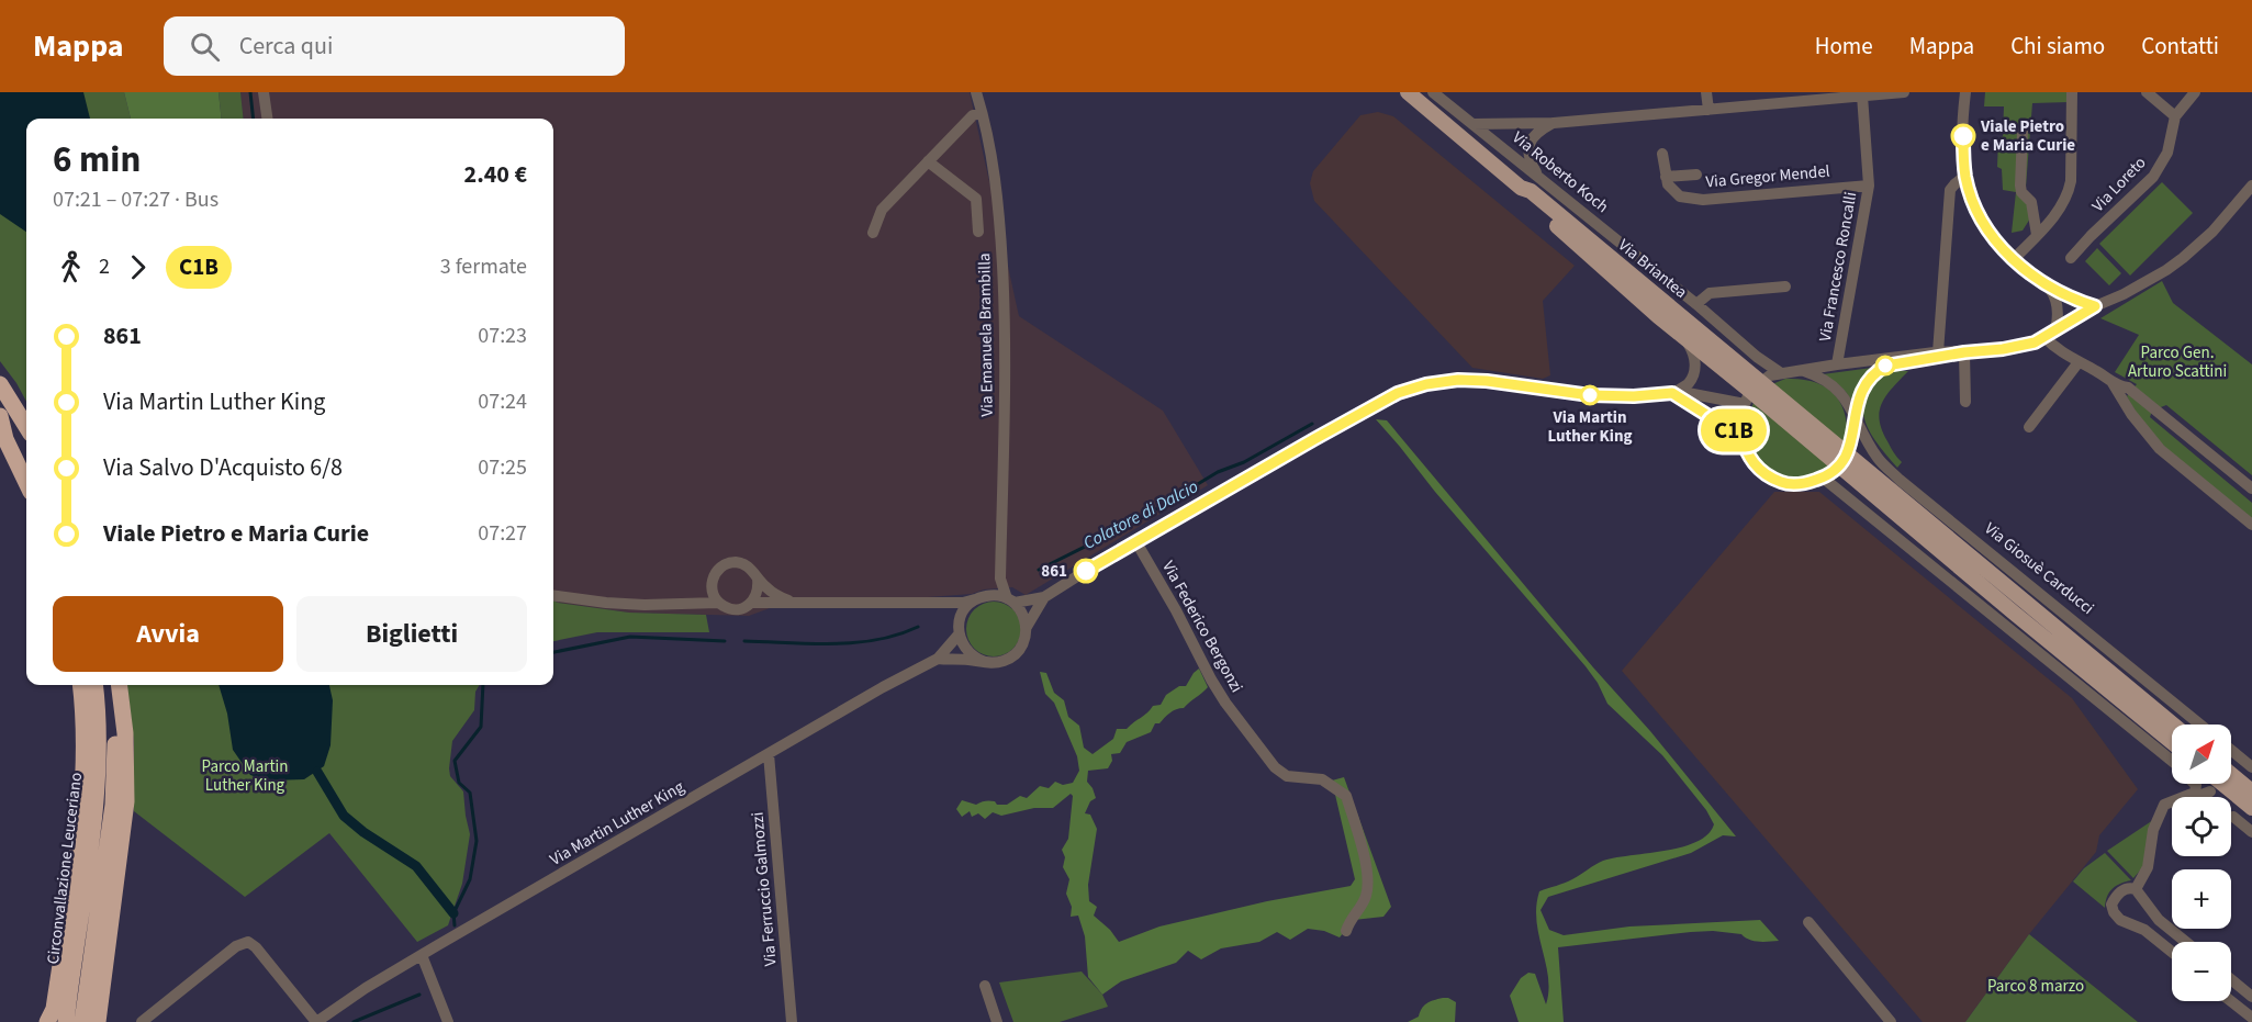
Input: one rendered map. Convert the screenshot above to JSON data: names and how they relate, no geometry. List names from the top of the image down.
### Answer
{
  "streets": {
    "highway": ["Circonvallazione Leuceriano"],
    "main road": ["Via Briantea", "Via Giosuè Carducci"],
    "street": [
      "Via Roberto Koch",
      "Via Gregor Mendel",
      "Via Loreto",
      "Via Francesco Roncalli",
      "Via Emanuela Brambilla",
      "Via Federico Bergonzi",
      "Via Martin Luther King",
      "Via Ferruccio Galmozzi"
    ]
  },
  "crossings": [
    ["Via Gregor Mendel", "Via Francesco Roncalli"],
    ["Via Briantea", "Via Giosuè Carducci"],
    ["Via Emanuela Brambilla", "Via Martin Luther King"],
    ["Via Martin Luther King", "Via Ferruccio Galmozzi"]
  ],
  "water": ["Colatore di Dalcio"],
  "parks": ["Parco Gen. Arturo Scattini", "Parco Martin Luther King", "Parco 8 marzo"],
  "places": ["Viale Pietro e Maria Curie", "Via Martin Luther King", "861"],
  "lines": ["bus line C1B"],
  "north": "top right",
  "page": {
    "header": "Mappa",
    "search": "Cerca qui",
    "nav": [
      "Home",
      "Mappa",
      "Chi siamo",
      "Contatti"
    ],
    "on_map": "C1B",
    "heading": ["6 min", "07:21 – 07:27 · Bus", "2.40 €"],
    "legs": ["2", "C1B", "3 fermate"],
    "list": [
      {
        "name": "861",
        "value": "07:23"
      },
      {
        "name": "Via Martin Luther King",
        "value": "07:24"
      },
      {
        "name": "Via Salvo D'Acquisto 6/8",
        "value": "07:25"
      },
      {
        "name": "Viale Pietro e Maria Curie",
        "value": "07:27"
      }
    ],
    "buttons": ["Avvia", "Biglietti"],
    "map_buttons": ["+", "−"]
  }
}
